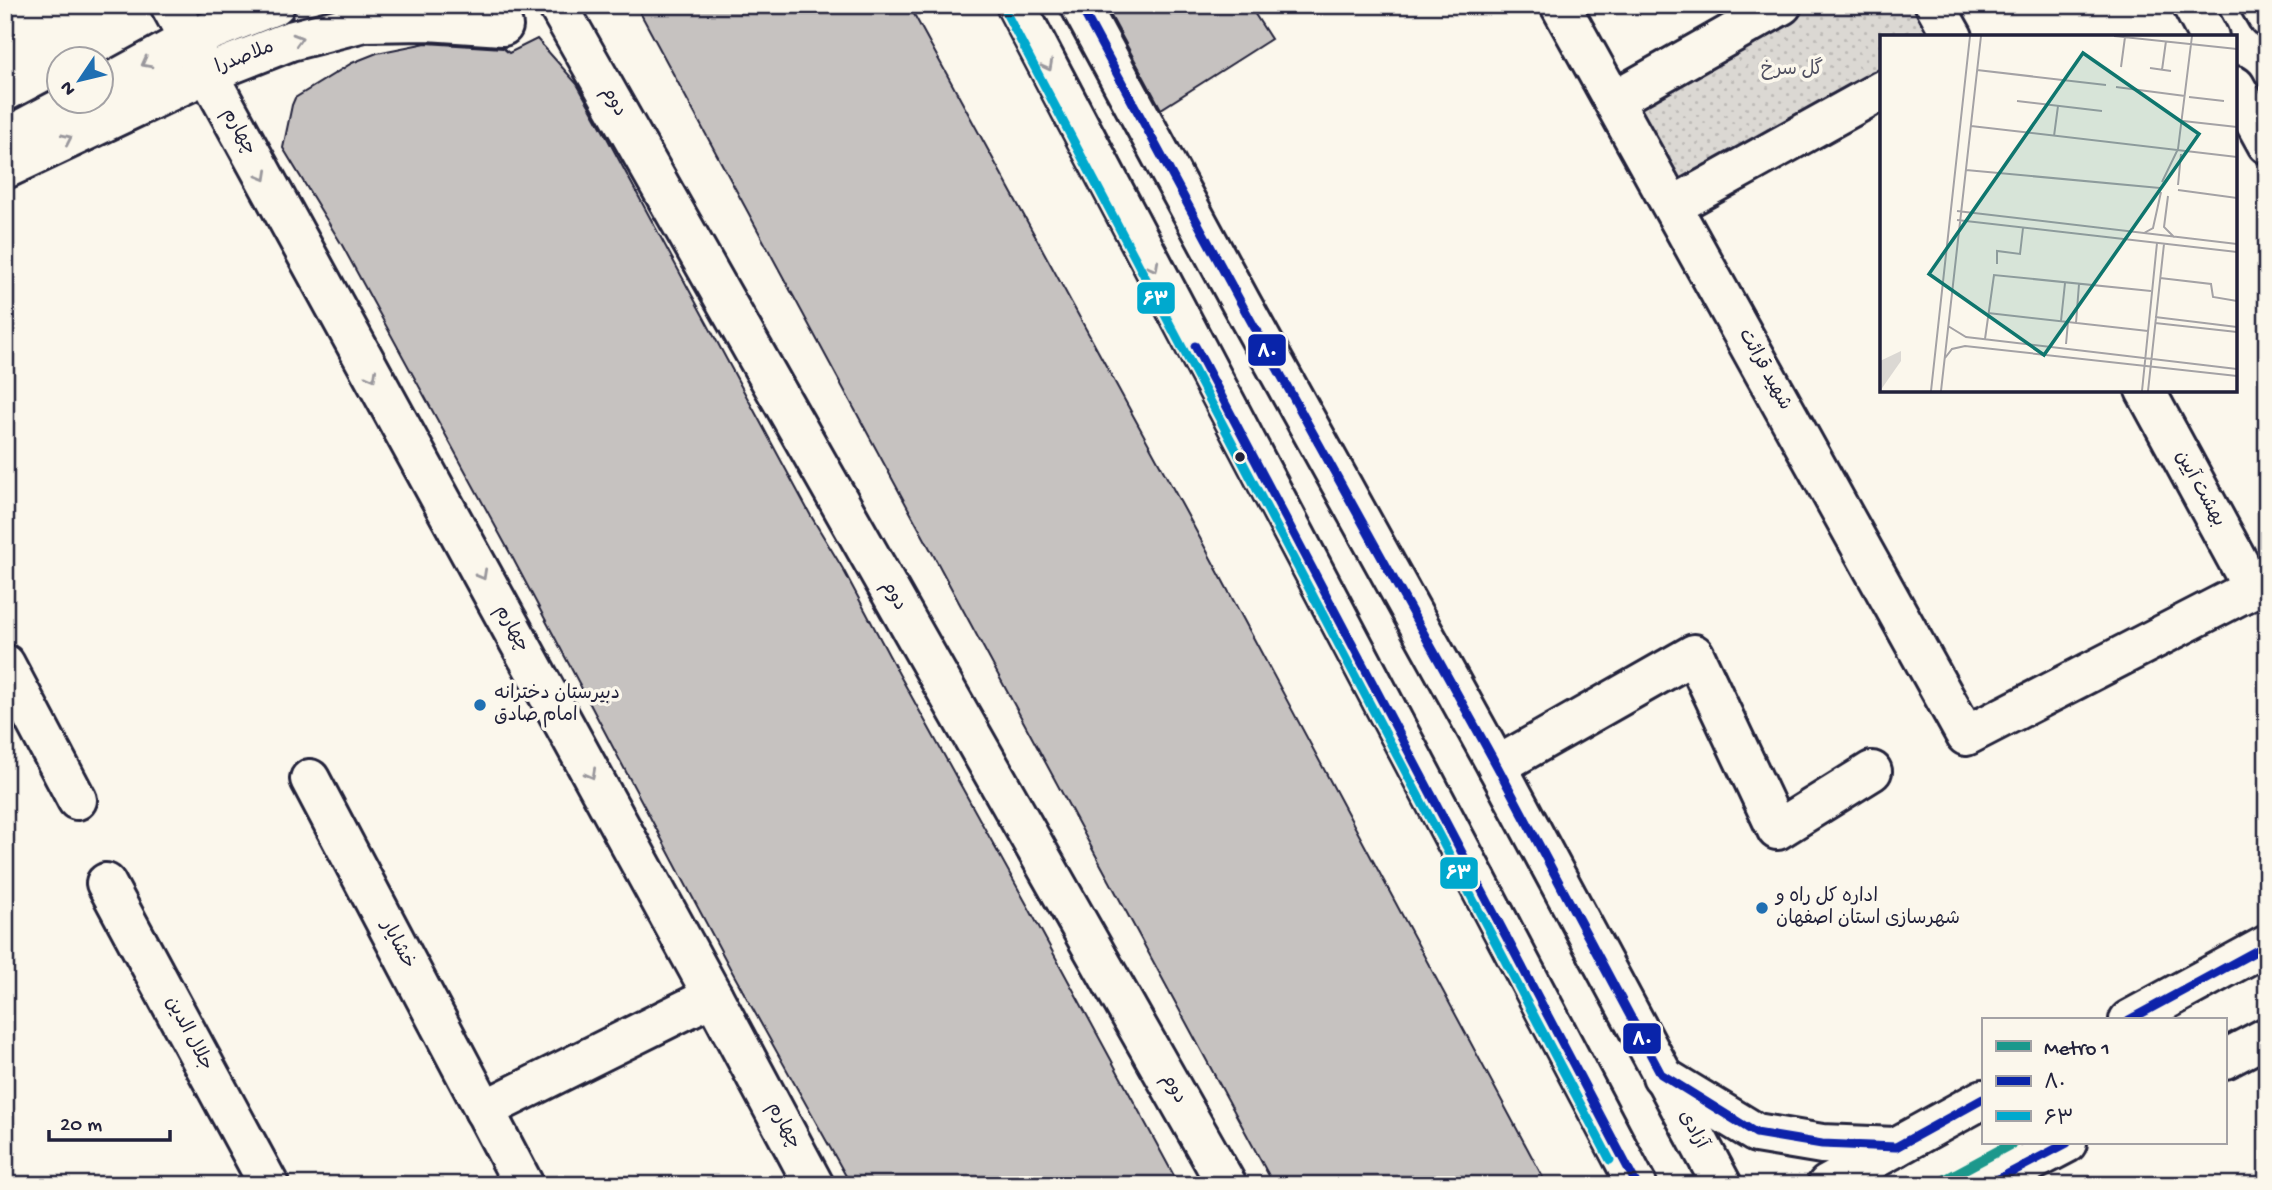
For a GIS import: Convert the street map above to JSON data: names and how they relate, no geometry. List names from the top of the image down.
{
  "streets": {
    "street": [
      "ملاصدرا",
      "دوم",
      "چهارم",
      "شهید قرائت",
      "بهشت آیین",
      "خشایار",
      "جلال الدین",
      "آزادی"
    ]
  },
  "crossings": [
    ["ملاصدرا", "چهارم"],
    ["شهید قرائت", "بهشت آیین"]
  ],
  "one_way": ["چهارم"],
  "parks": ["گل سرخ"],
  "places": ["دبیرستان دخترانه امام صادق", "اداره کل راه و شهرسازی استان اصفهان"],
  "lines": ["transit line ۸۰", "transit line ۶۳", "metro line 1"],
  "legend": ["Metro 1", "۸۰", "۶۳"],
  "scale_bar": "20 m",
  "north": "bottom left"
}
